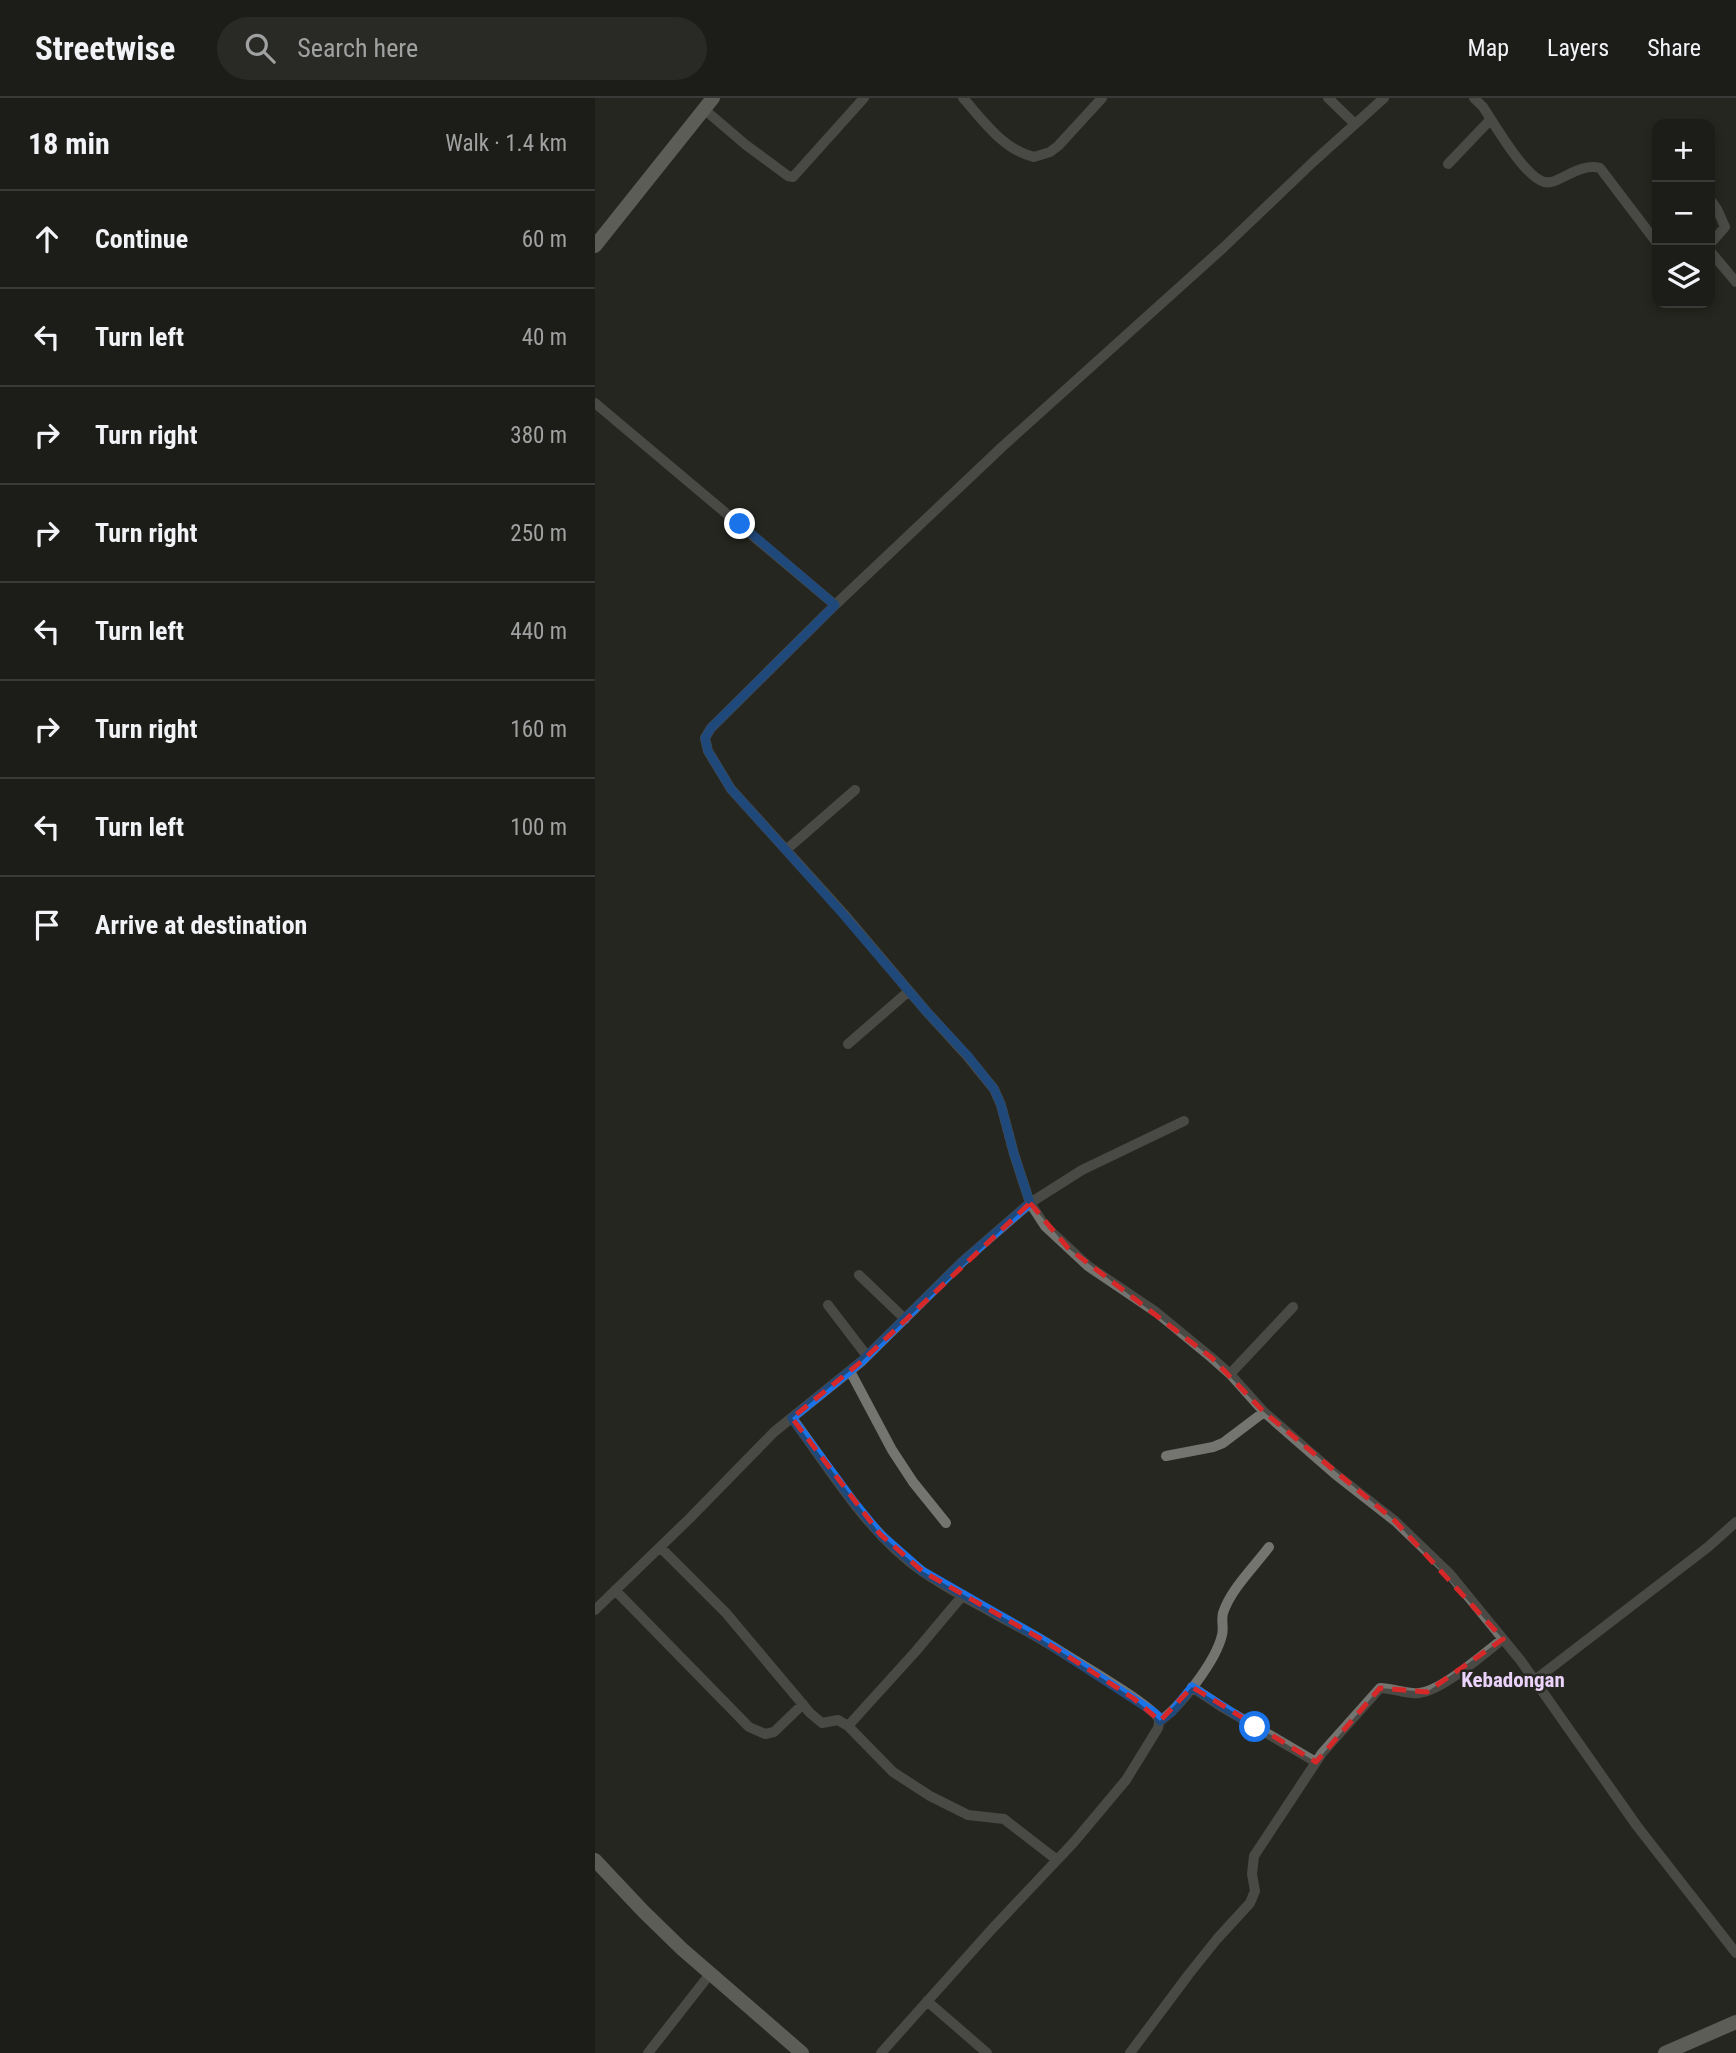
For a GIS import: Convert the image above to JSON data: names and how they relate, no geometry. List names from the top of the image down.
{
  "districts": ["Kebadongan"],
  "page": {
    "header": "Streetwise",
    "search": "Search here",
    "nav": ["Map", "Layers", "Share"],
    "heading": ["18 min", "Walk · 1.4 km"],
    "map_buttons": ["+", "−"],
    "list": [
      ["Continue", "60 m"],
      ["Turn left", "40 m"],
      ["Turn right", "380 m"],
      ["Turn right", "250 m"],
      ["Turn left", "440 m"],
      ["Turn right", "160 m"],
      ["Turn left", "100 m"],
      "Arrive at destination"
    ]
  }
}
